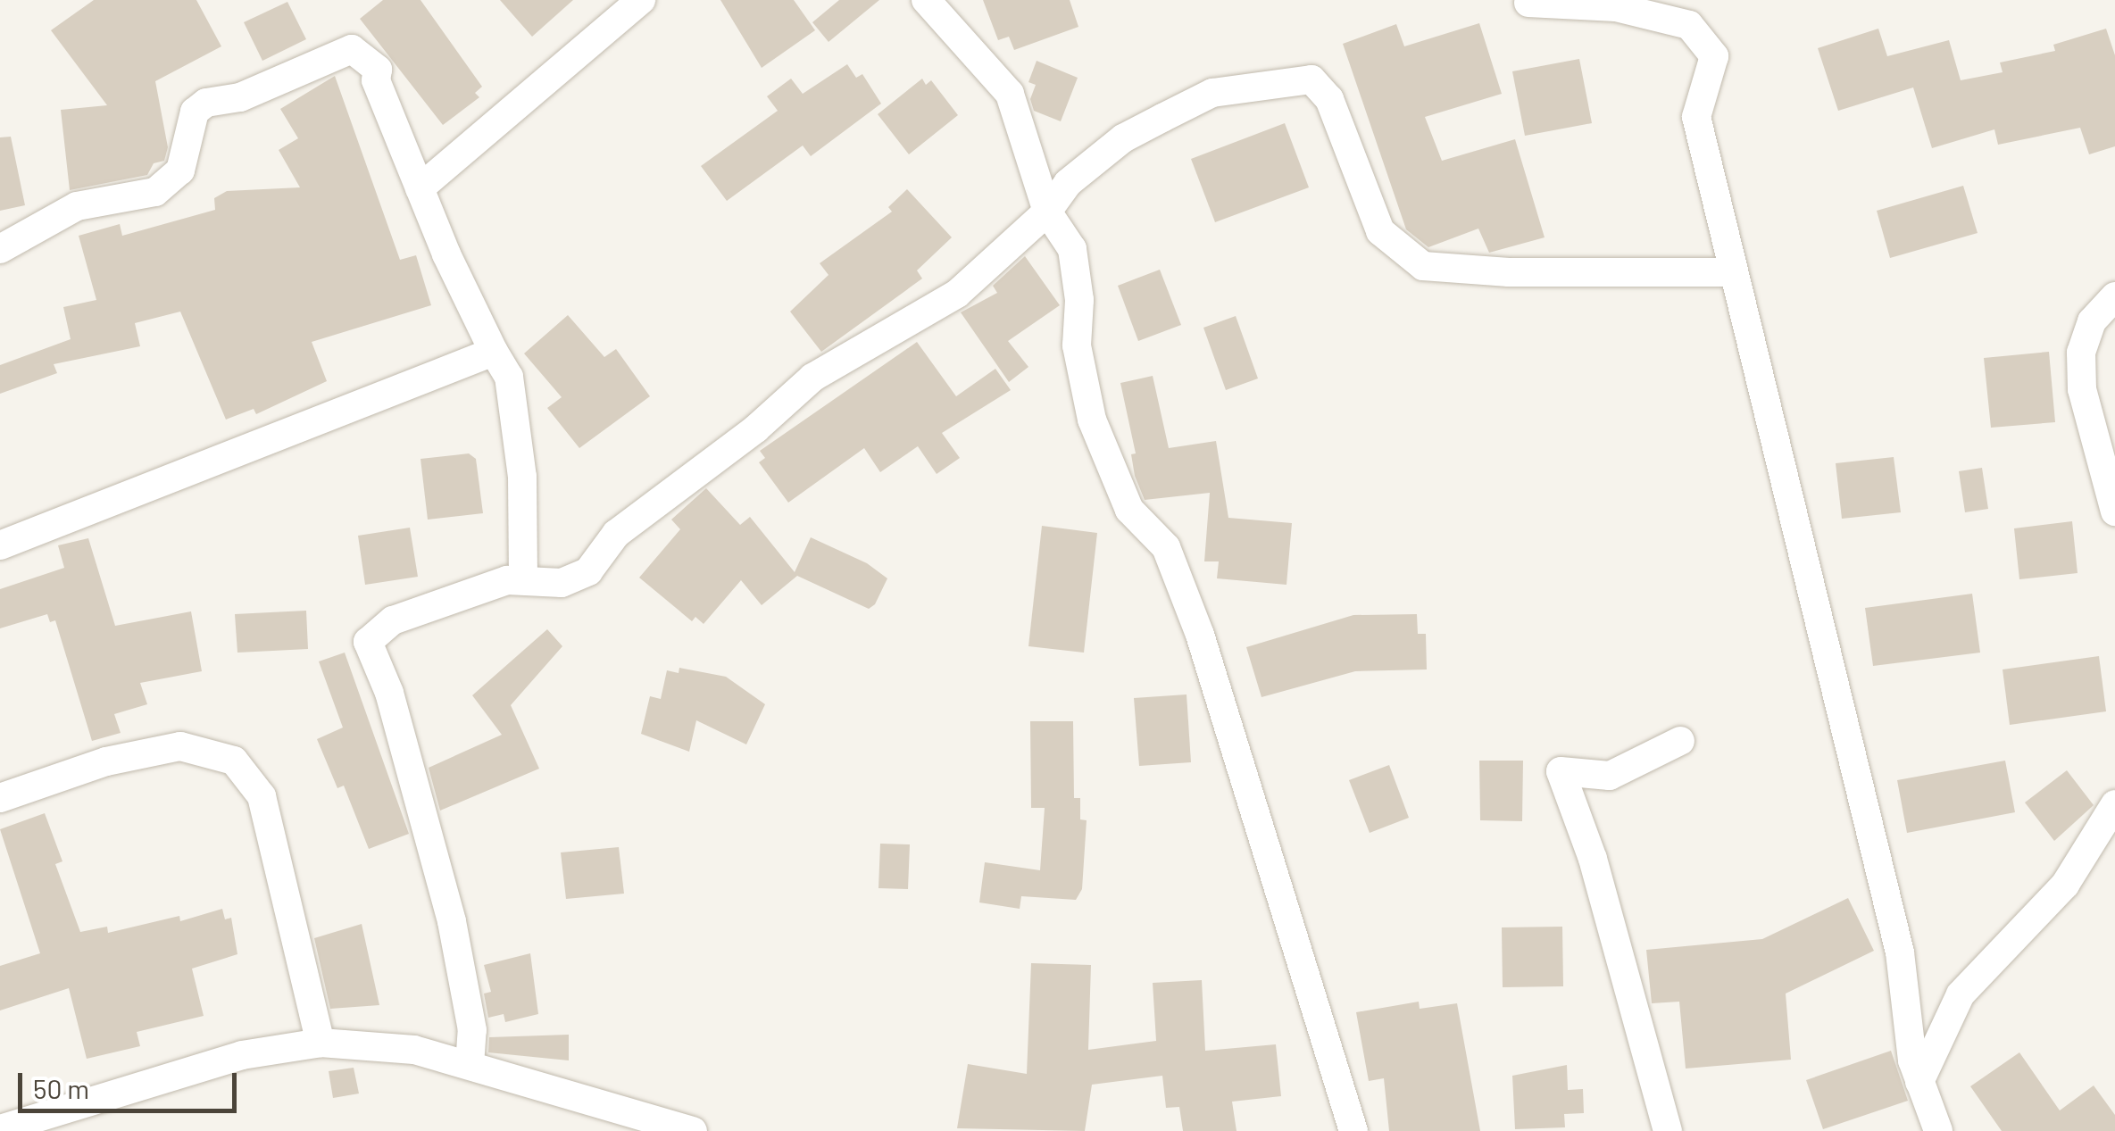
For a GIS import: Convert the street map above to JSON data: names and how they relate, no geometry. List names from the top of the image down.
{
  "scale_bar": "50 m"
}
